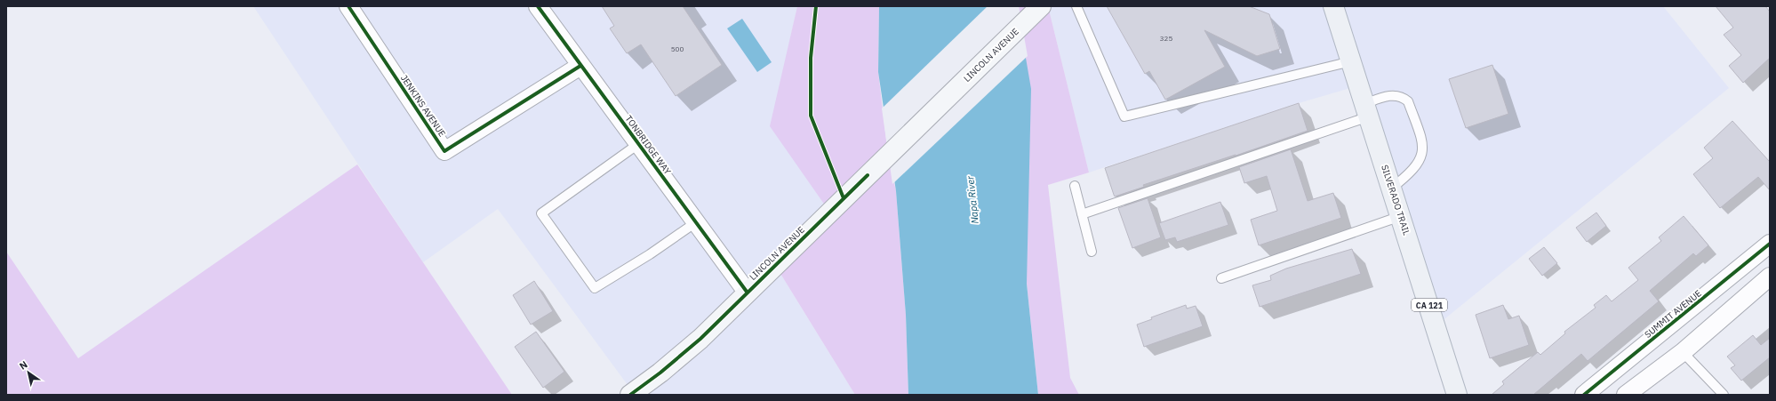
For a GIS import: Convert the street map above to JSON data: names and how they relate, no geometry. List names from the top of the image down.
{
  "streets": {
    "main road": ["LINCOLN AVENUE", "SILVERADO TRAIL", "CA 121"],
    "street": ["JENKINS AVENUE", "TONBRIDGE WAY", "SUMMIT AVENUE"]
  },
  "crossings": [
    ["LINCOLN AVENUE", "TONBRIDGE WAY"],
    ["JENKINS AVENUE", "TONBRIDGE WAY"]
  ],
  "water": ["Napa River"],
  "house_numbers": ["325", "500"],
  "north": "top left"
}
